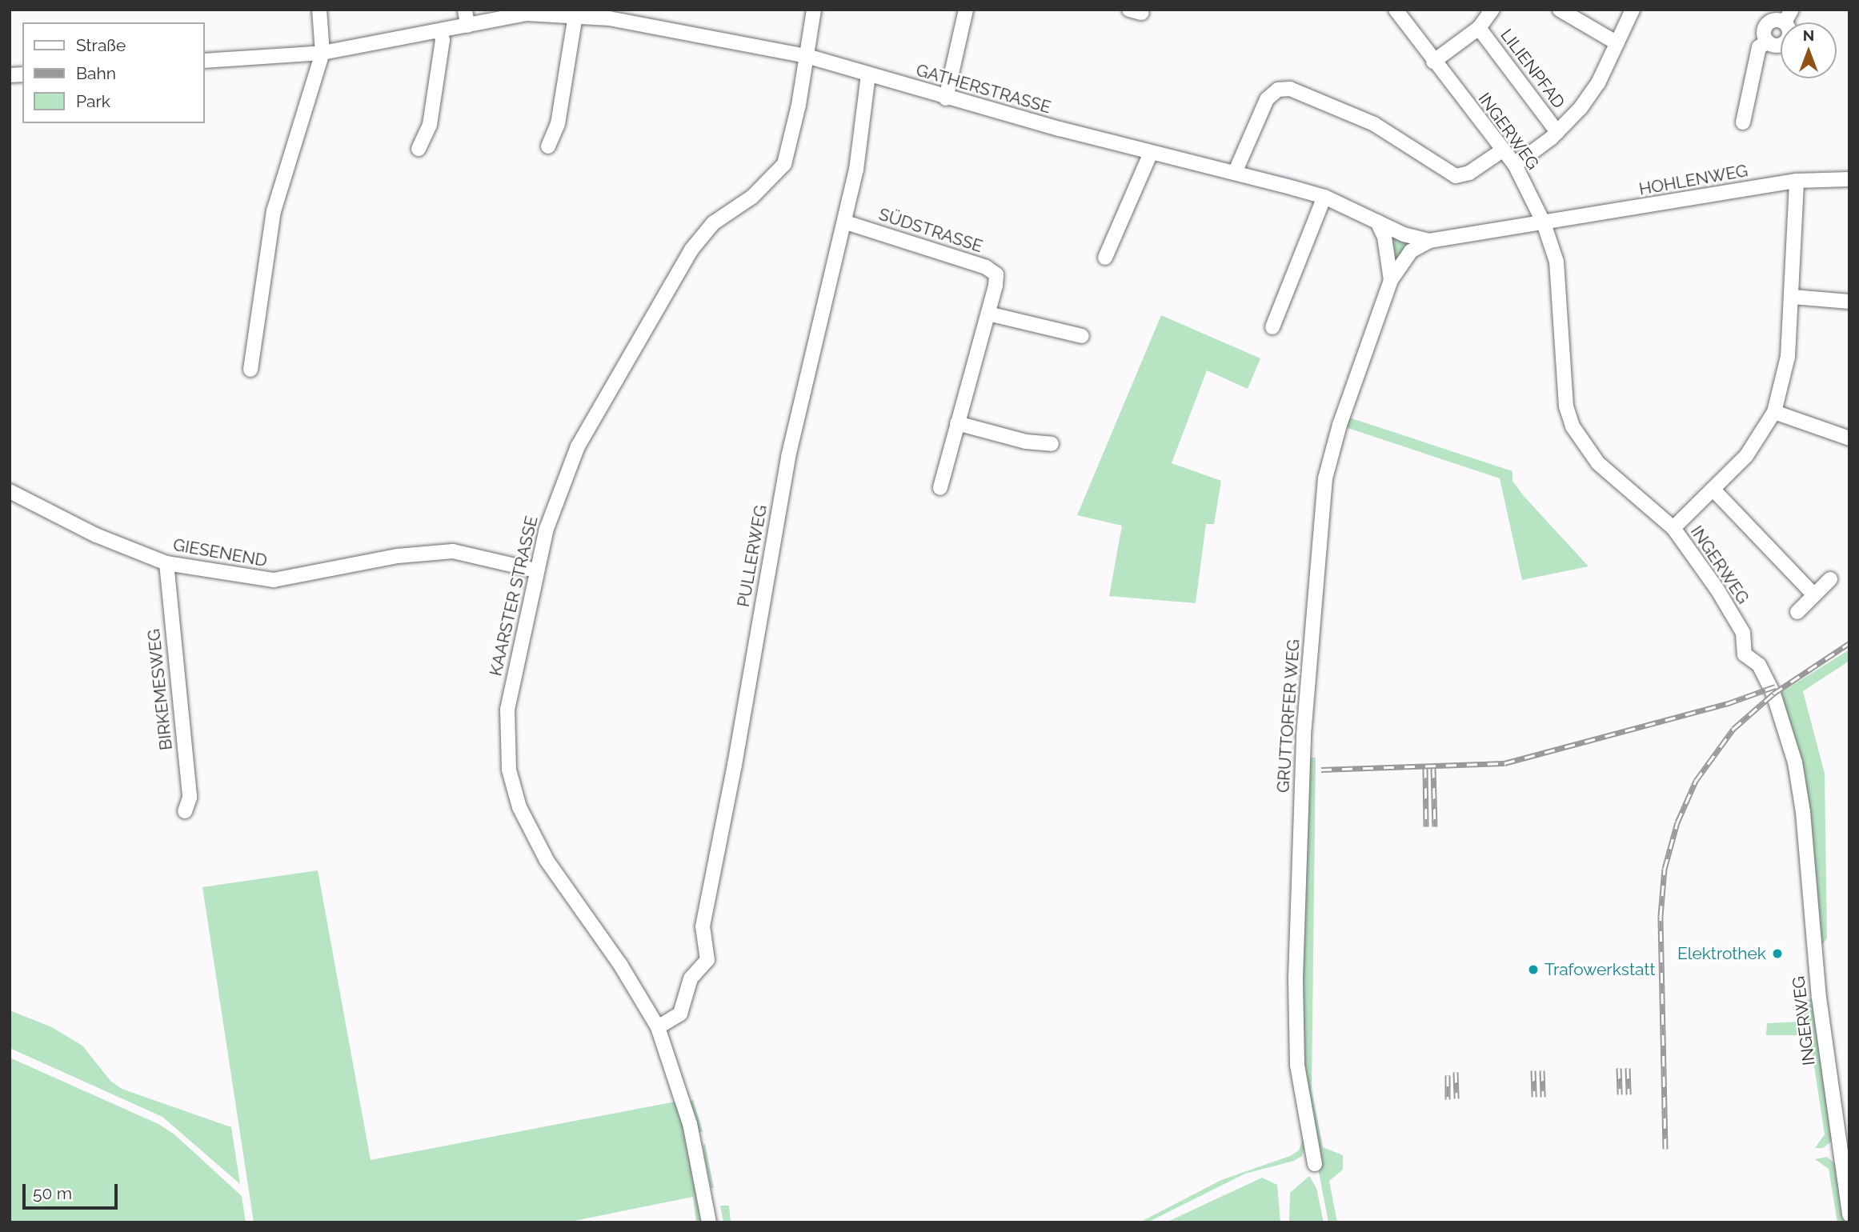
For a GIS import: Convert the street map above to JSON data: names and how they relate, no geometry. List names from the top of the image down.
{
  "streets": {
    "street": [
      "LILIENPFAD",
      "GATHERSTRASSE",
      "INGERWEG",
      "HOHLENWEG",
      "SÜDSTRASSE",
      "GIESENEND",
      "PULLERWEG",
      "KAARSTER STRASSE",
      "BIRKEMESWEG",
      "GRUTTORFER WEG"
    ]
  },
  "crossings": [
    ["GATHERSTRASSE", "INGERWEG"],
    ["GATHERSTRASSE", "HOHLENWEG"],
    ["GATHERSTRASSE", "PULLERWEG"],
    ["GATHERSTRASSE", "KAARSTER STRASSE"],
    ["GATHERSTRASSE", "GRUTTORFER WEG"],
    ["INGERWEG", "HOHLENWEG"],
    ["SÜDSTRASSE", "PULLERWEG"],
    ["GIESENEND", "KAARSTER STRASSE"],
    ["GIESENEND", "BIRKEMESWEG"],
    ["PULLERWEG", "KAARSTER STRASSE"]
  ],
  "places": ["Elektrothek", "Trafowerkstatt"],
  "legend": ["Straße", "Bahn", "Park"],
  "scale_bar": "50 m",
  "north": "top"
}
